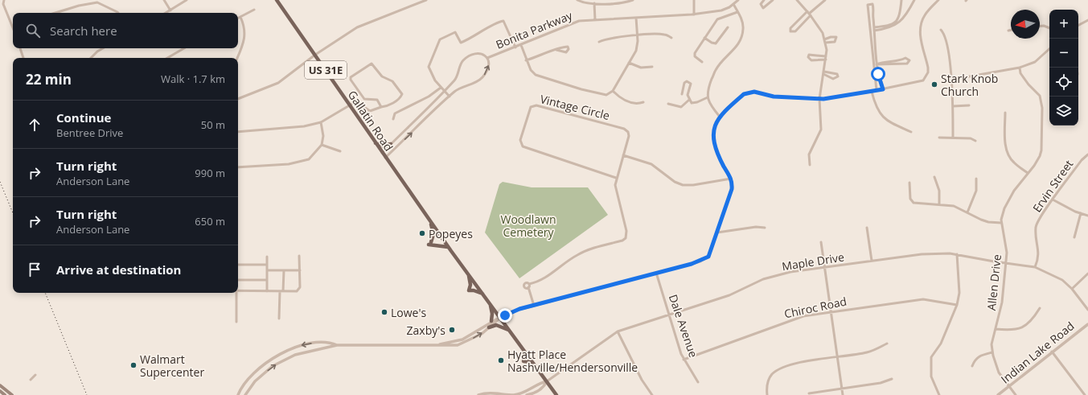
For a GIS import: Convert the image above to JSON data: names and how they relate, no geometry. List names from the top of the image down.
{
  "streets": {
    "main road": ["US 31E", "Gallatin Road"],
    "street": [
      "Bonita Parkway",
      "Vintage Circle",
      "Ervin Street",
      "Maple Drive",
      "Allen Drive",
      "Chiroc Road",
      "Dale Avenue",
      "Indian Lake Road"
    ]
  },
  "crossings": [
    ["Bonita Parkway", "Gallatin Road"],
    ["US 31E", "Gallatin Road"],
    ["US 31E", "Maple Drive"],
    ["Ervin Street", "Maple Drive"],
    ["Maple Drive", "Allen Drive"],
    ["Maple Drive", "Dale Avenue"],
    ["Allen Drive", "Indian Lake Road"],
    ["Chiroc Road", "Dale Avenue"]
  ],
  "parks": ["Woodlawn Cemetery"],
  "places": [
    "Stark Knob Church",
    "Popeyes",
    "Lowe's",
    "Zaxby's",
    "Hyatt Place Nashville/Hendersonville",
    "Walmart Supercenter"
  ],
  "north": "left",
  "page": {
    "map_buttons": ["+", "−"],
    "search": "Search here",
    "heading": ["22 min", "Walk · 1.7 km"],
    "list": [
      ["Continue", "Bentree Drive", "50 m"],
      ["Turn right", "Anderson Lane", "990 m"],
      ["Turn right", "Anderson Lane", "650 m"],
      "Arrive at destination"
    ]
  }
}
